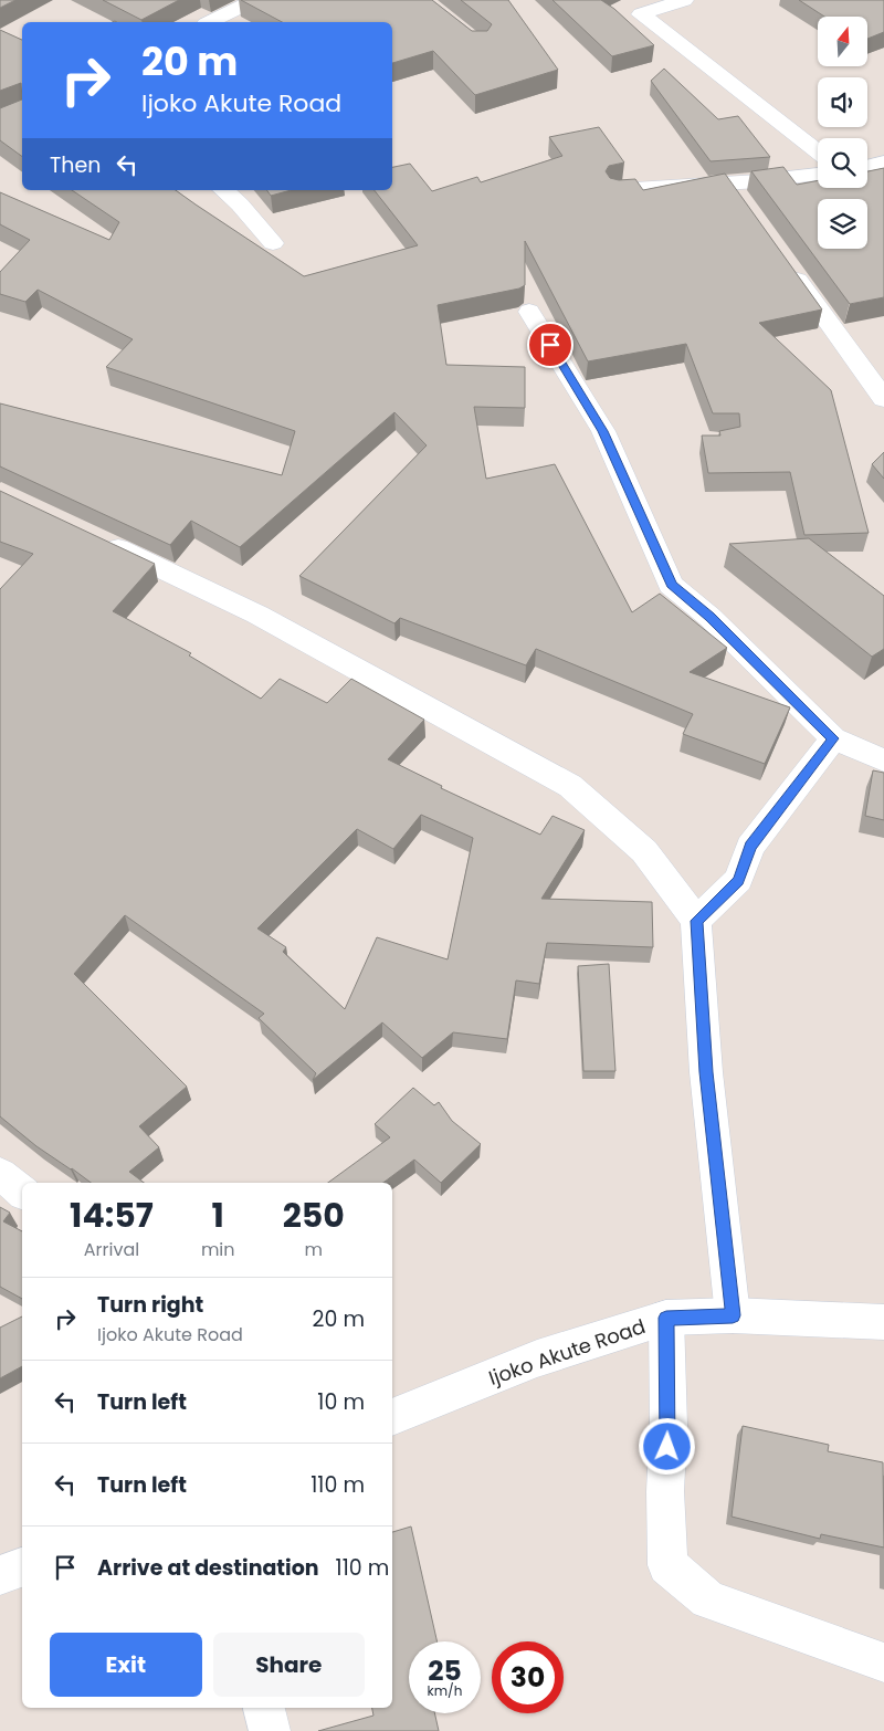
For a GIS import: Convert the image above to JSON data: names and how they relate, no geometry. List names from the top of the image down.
{
  "streets": {
    "street": ["Ijoko Akute Road"]
  },
  "north": "top",
  "page": {
    "turn": ["20 m", "Ijoko Akute Road"],
    "then": "Then",
    "eta": [
      "14:57",
      "Arrival",
      "1",
      "min",
      "250",
      "m"
    ],
    "list": [
      {
        "name": "Turn right",
        "note": "Ijoko Akute Road",
        "value": "20 m"
      },
      {
        "name": "Turn left",
        "value": "10 m"
      },
      {
        "name": "Turn left",
        "value": "110 m"
      },
      {
        "name": "Arrive at destination",
        "value": "110 m"
      }
    ],
    "buttons": ["Exit", "Share"],
    "speed": "25 km/h",
    "limit": "30"
  }
}
